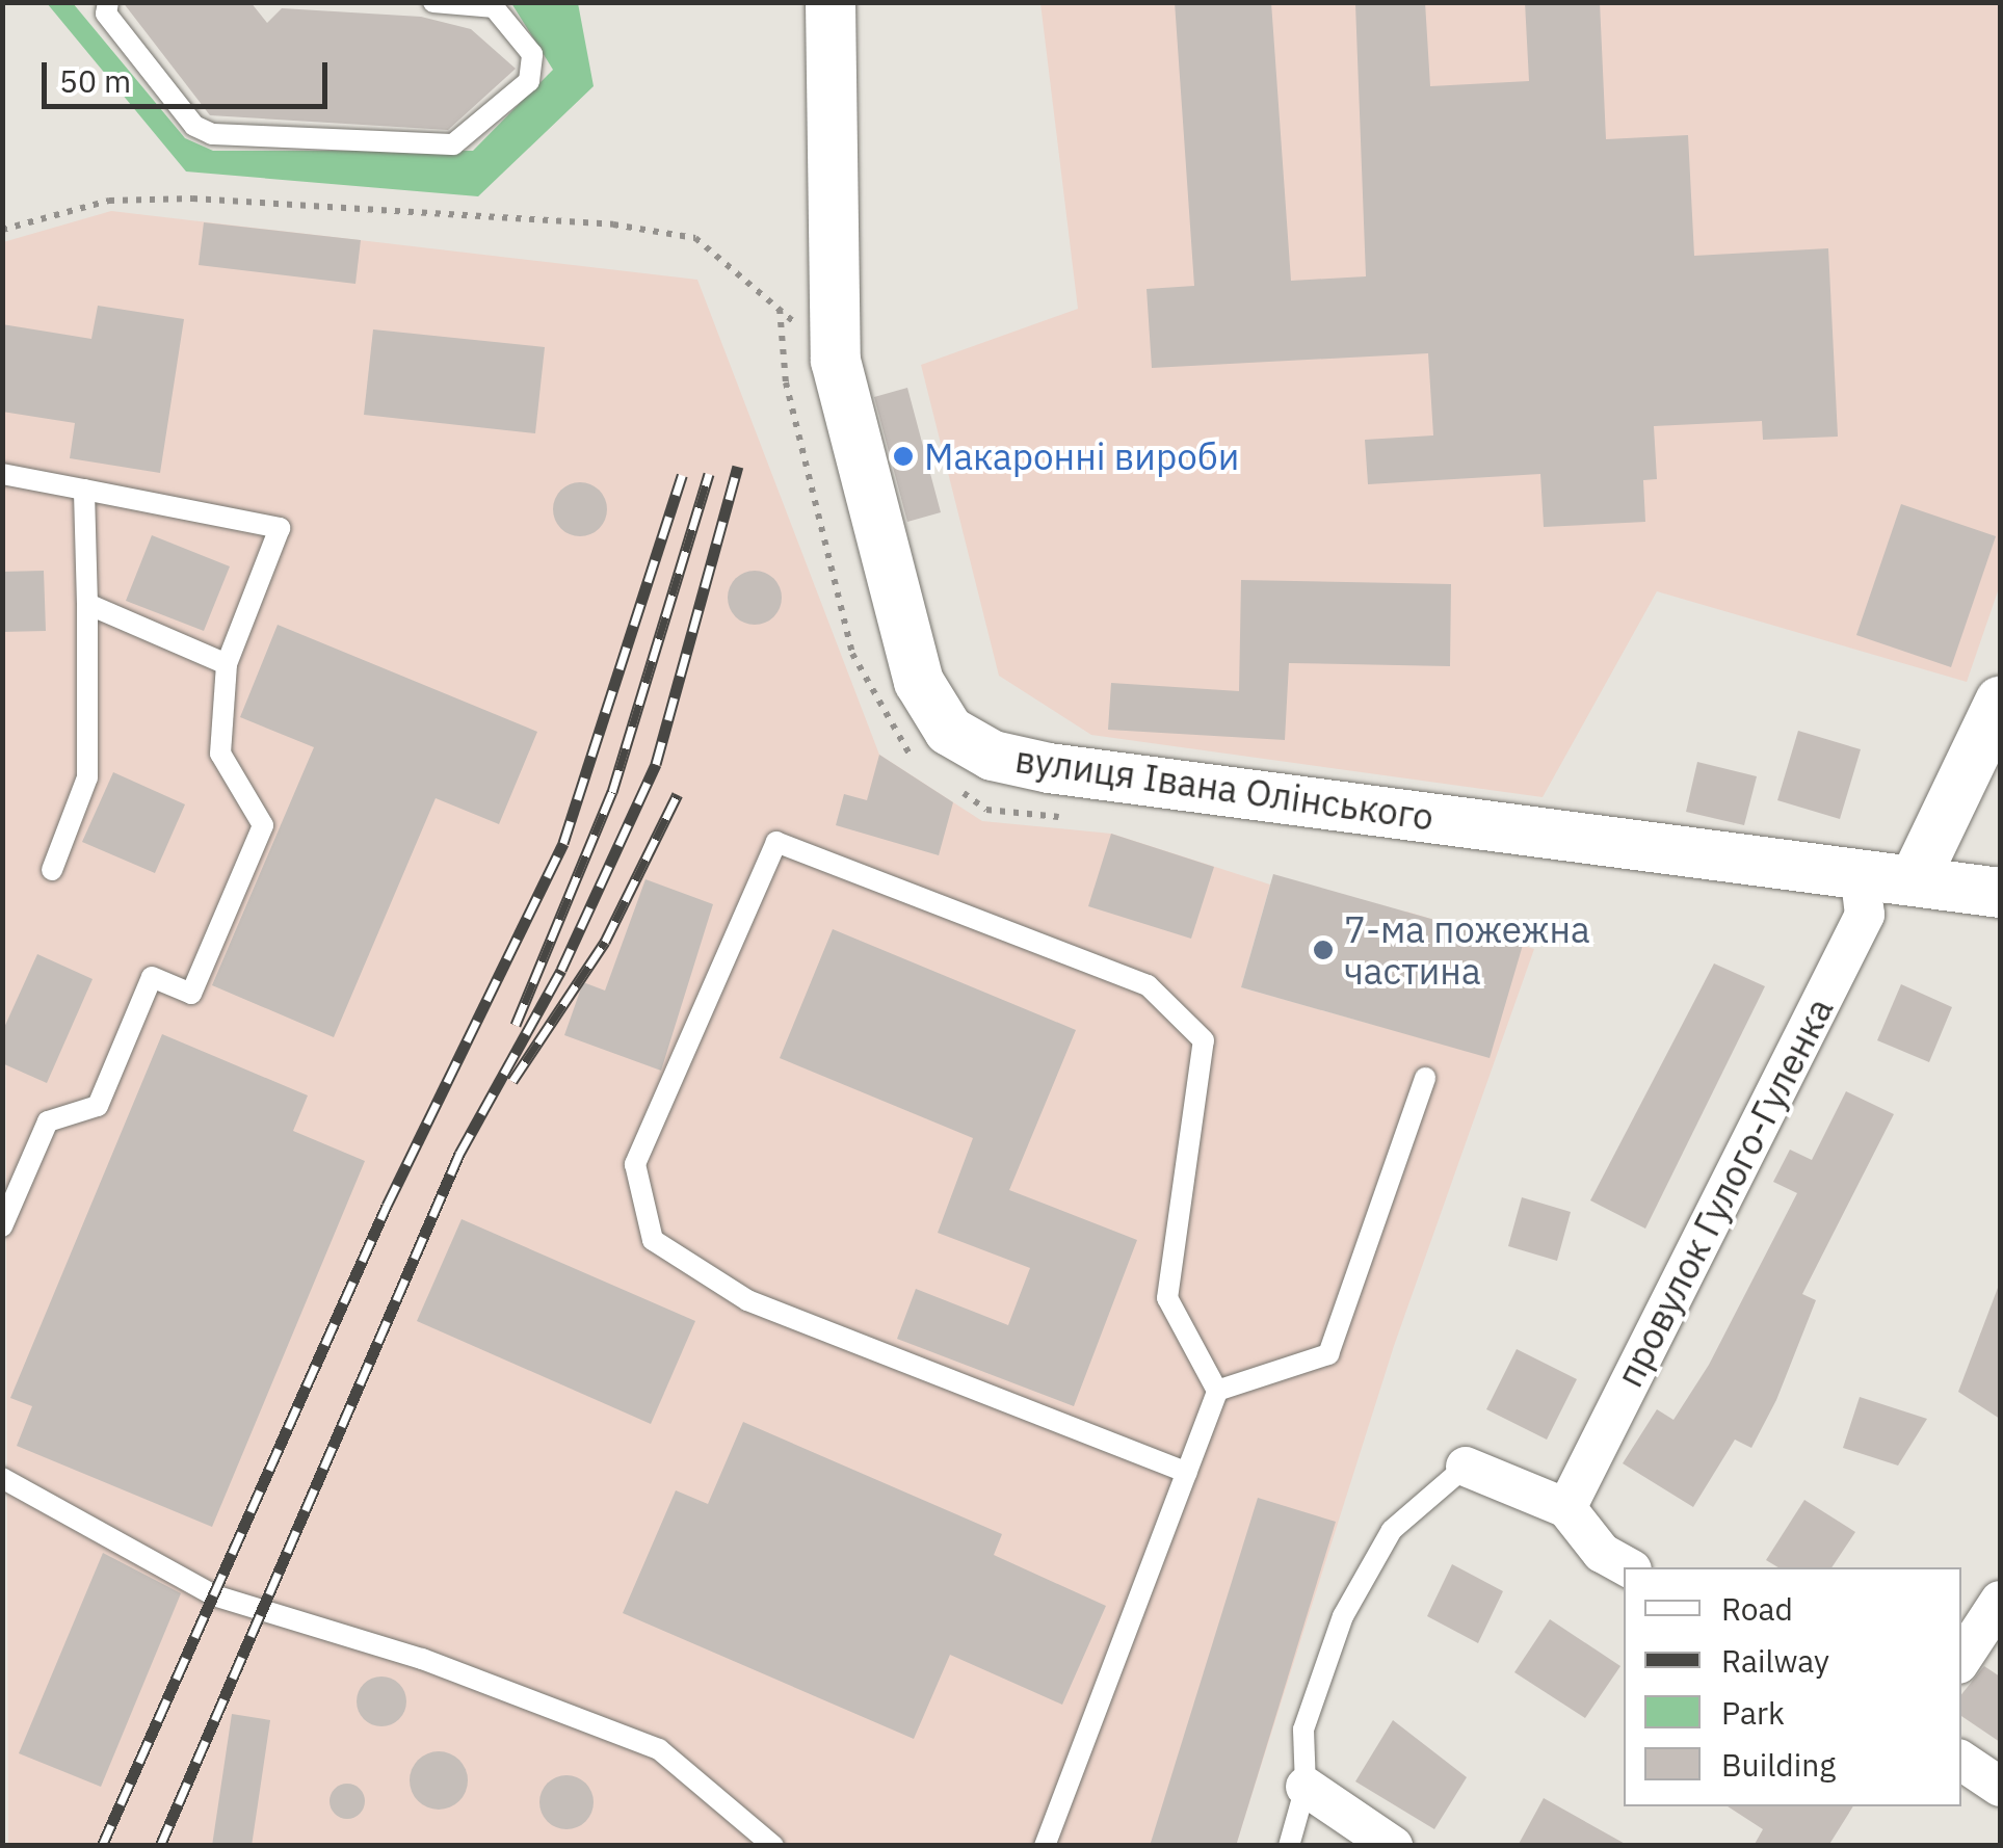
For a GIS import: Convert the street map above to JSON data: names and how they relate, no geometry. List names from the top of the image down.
{
  "streets": {
    "street": ["вулиця Івана Олінського", "провулок Гулого-Гуленка"]
  },
  "crossings": [
    ["вулиця Івана Олінського", "провулок Гулого-Гуленка"]
  ],
  "places": ["Макаронні вироби", "7-ма пожежна частина"],
  "legend": [
    "Road",
    "Railway",
    "Park",
    "Building"
  ],
  "scale_bar": "50 m"
}
